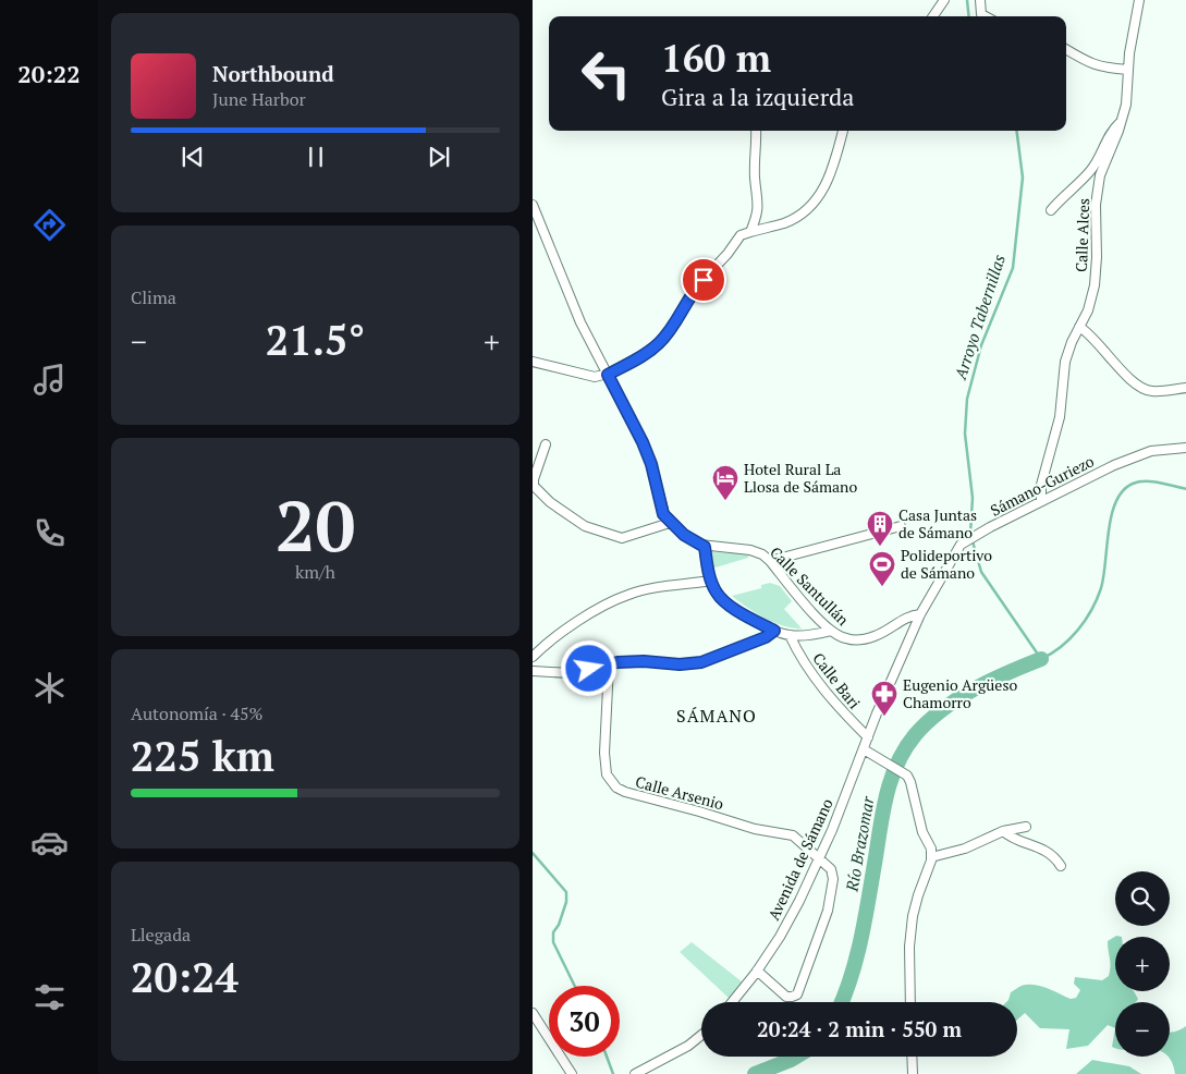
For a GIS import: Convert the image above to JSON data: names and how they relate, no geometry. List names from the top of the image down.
{
  "streets": {
    "street": [
      "Calle Alces",
      "Sámano-Guriezo",
      "Calle Santullán",
      "Calle Bari",
      "Calle Arsenio",
      "Avenida de Sámano"
    ]
  },
  "crossings": [
    ["Calle Alces", "Sámano-Guriezo"],
    ["Sámano-Guriezo", "Calle Santullán"],
    ["Sámano-Guriezo", "Calle Bari"],
    ["Sámano-Guriezo", "Avenida de Sámano"],
    ["Calle Bari", "Avenida de Sámano"],
    ["Calle Arsenio", "Avenida de Sámano"]
  ],
  "districts": ["SÁMANO"],
  "water": ["Arroyo Tabernillas", "Río Brazomar"],
  "places": {
    "hotel": ["Hotel Rural La Llosa de Sámano"],
    "building": ["Casa Juntas de Sámano"],
    "sports": ["Polideportivo de Sámano"],
    "pharmacy": ["Eugenio Argüeso Chamorro"]
  },
  "page": {
    "tabs": "20:22",
    "turn": ["160 m", "Gira a la izquierda"],
    "song": ["Northbound", "June Harbor"],
    "tile": [
      "Clima",
      ["20", "km/h"],
      ["Autonomía · 45%", "225 km"],
      ["Llegada", "20:24"]
    ],
    "heat": ["−", "21.5°", "+"],
    "map_buttons": ["+", "−"],
    "limit": "30",
    "trip": "20:24 · 2 min · 550 m"
  }
}
